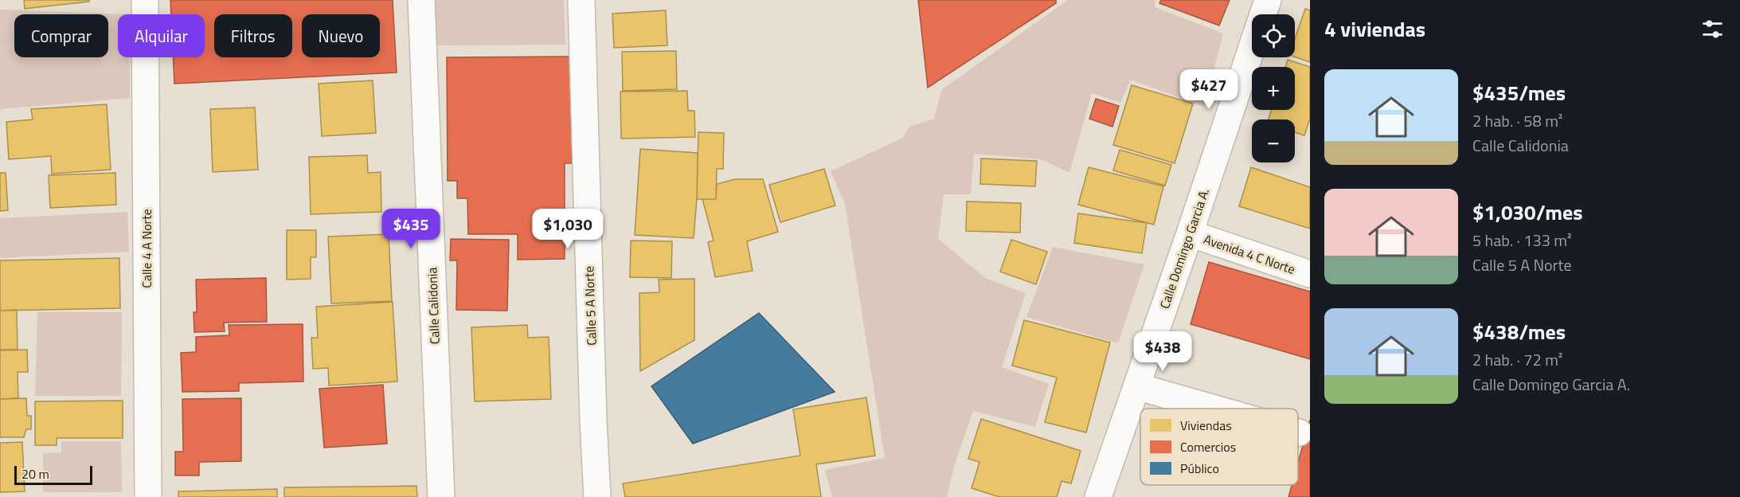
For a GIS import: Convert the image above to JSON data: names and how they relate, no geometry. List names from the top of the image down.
{
  "streets": {
    "street": [
      "Calle 4 A Norte",
      "Calle Domingo Garcia A.",
      "Avenida 4 C Norte",
      "Calle Calidonia",
      "Calle 5 A Norte"
    ]
  },
  "crossings": [
    ["Calle Domingo Garcia A.", "Avenida 4 C Norte"]
  ],
  "legend": ["Viviendas", "Comercios", "Público"],
  "scale_bar": "20 m",
  "page": {
    "heading": "4 viviendas",
    "map_buttons": ["+", "−"],
    "chip": [
      "Comprar",
      "Alquilar",
      "Filtros",
      "Nuevo"
    ],
    "list": [
      {
        "name": "$435/mes",
        "note": "2 hab. · 58 m² · Calle Calidonia"
      },
      {
        "name": "$1,030/mes",
        "note": "5 hab. · 133 m² · Calle 5 A Norte"
      },
      {
        "name": "$438/mes",
        "note": "2 hab. · 72 m² · Calle Domingo Garcia A."
      }
    ],
    "price": [
      "$427",
      "$435",
      "$1,030",
      "$438"
    ],
    "scale": "20 m"
  }
}
